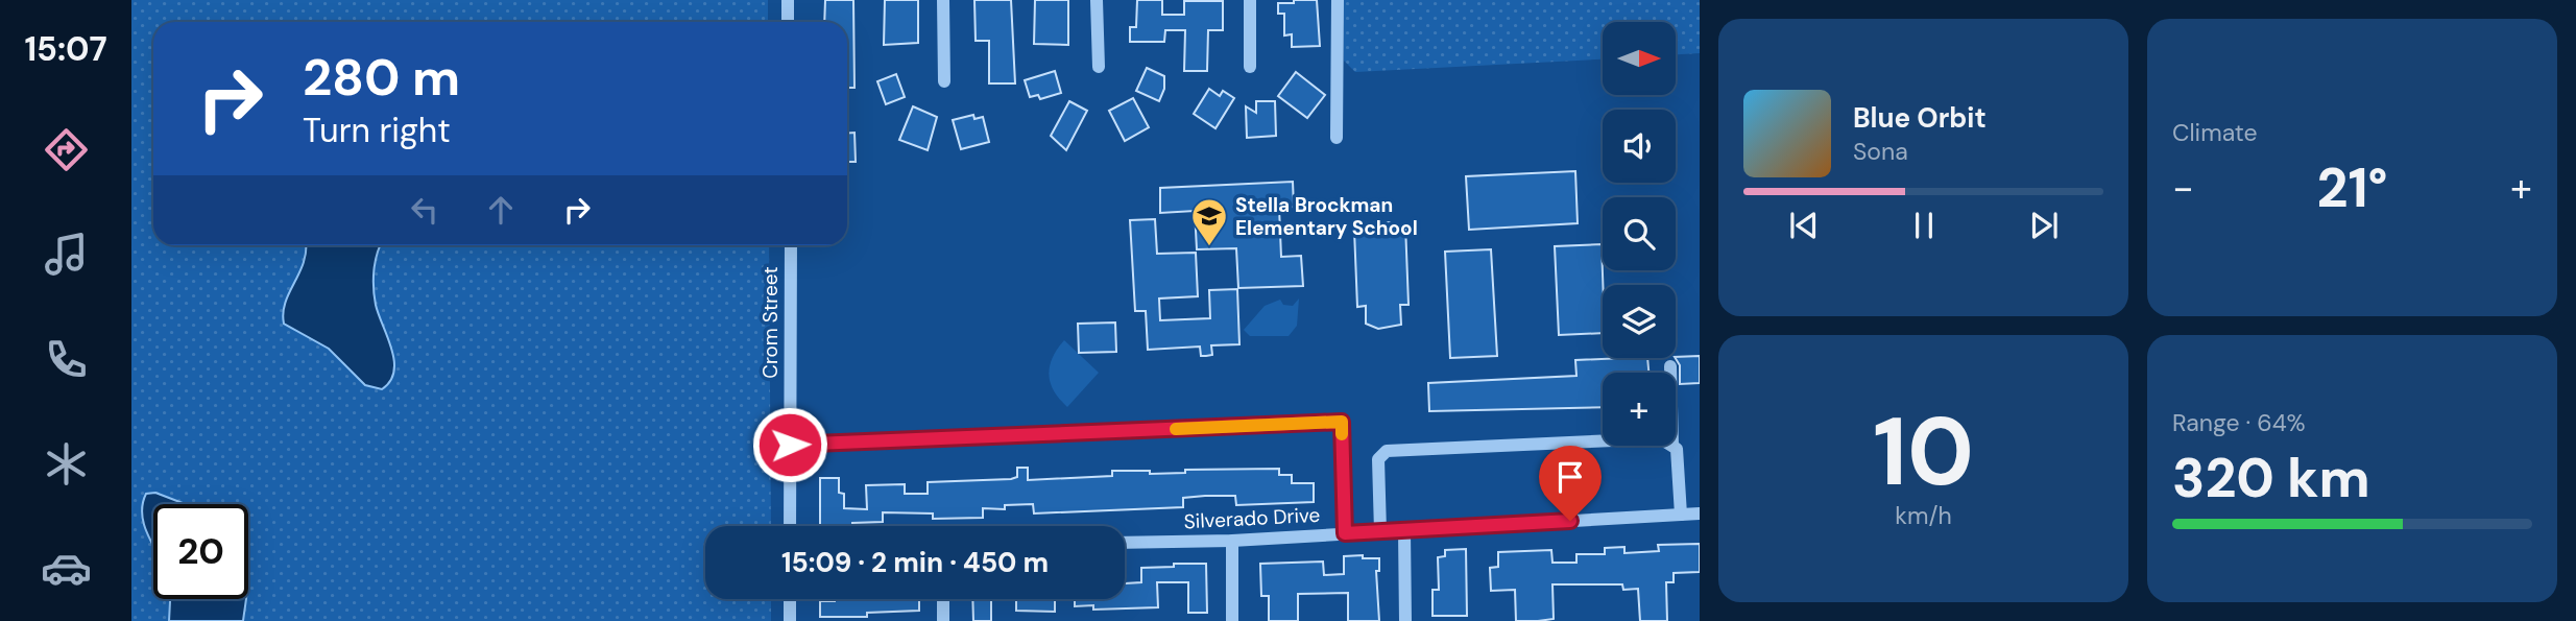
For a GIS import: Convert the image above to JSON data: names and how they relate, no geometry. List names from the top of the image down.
{
  "streets": {
    "street": ["Crom Street", "Silverado Drive"]
  },
  "places": {
    "school or university": ["Stella Brockman Elementary School"]
  },
  "north": "right",
  "page": {
    "tabs": "15:07",
    "tile": [
      "Climate",
      ["10", "km/h"],
      ["Range · 64%", "320 km"]
    ],
    "map_buttons": "+",
    "turn": ["280 m", "Turn right"],
    "song": ["Blue Orbit", "Sona"],
    "heat": ["−", "21°", "+"],
    "limit": "20",
    "trip": "15:09 · 2 min · 450 m"
  }
}
